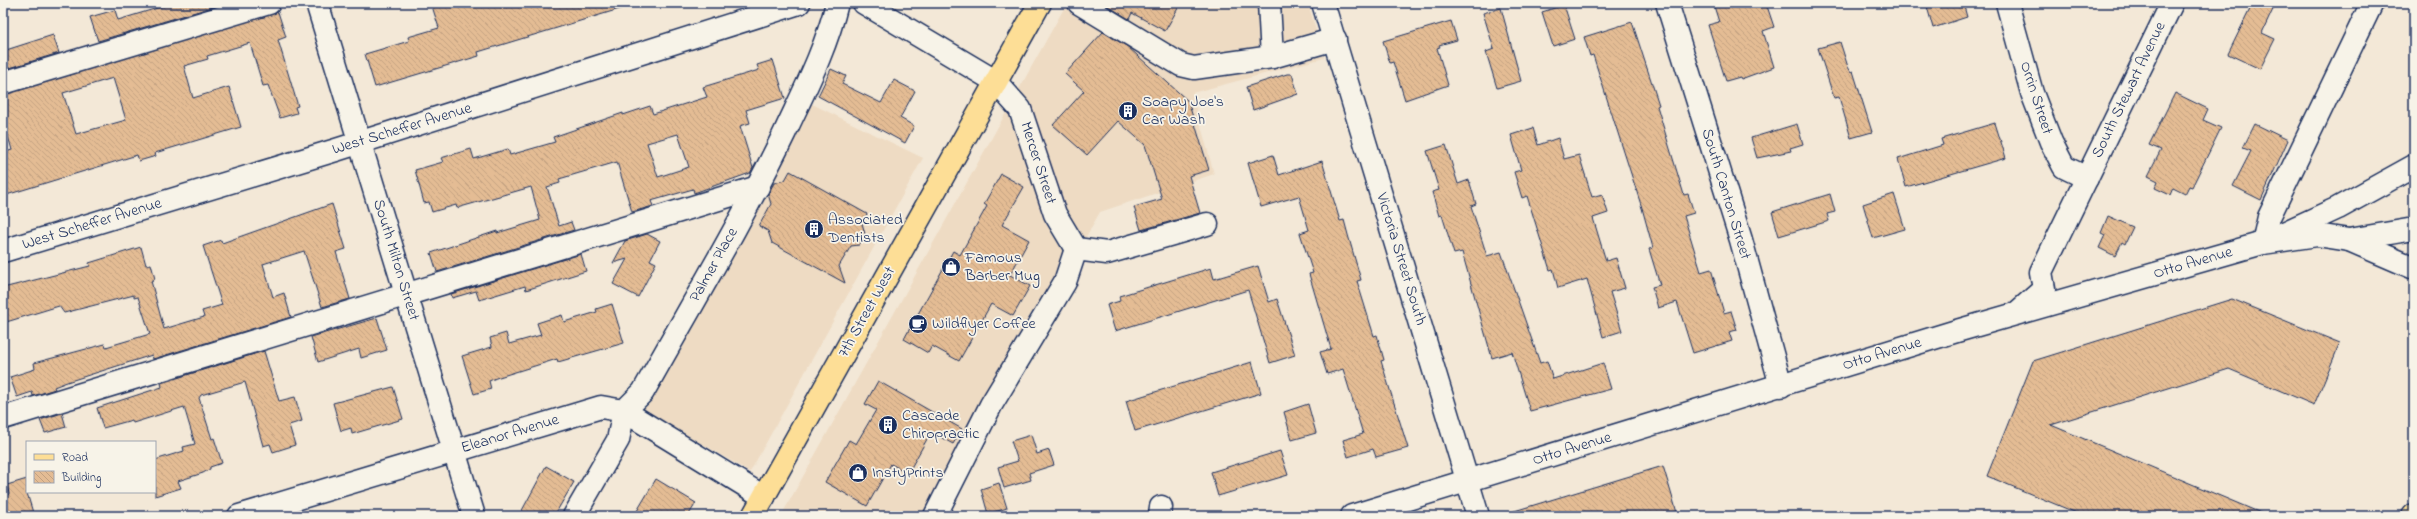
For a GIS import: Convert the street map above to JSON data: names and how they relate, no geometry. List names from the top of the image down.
{
  "streets": {
    "main road": ["7th Street West"],
    "street": [
      "South Stewart Avenue",
      "Orrin Street",
      "West Scheffer Avenue",
      "Mercer Street",
      "South Canton Street",
      "Victoria Street South",
      "South Milton Street",
      "Otto Avenue",
      "Palmer Place",
      "Eleanor Avenue"
    ]
  },
  "crossings": [
    ["South Stewart Avenue", "Orrin Street"],
    ["South Stewart Avenue", "Otto Avenue"],
    ["West Scheffer Avenue", "South Milton Street"],
    ["Mercer Street", "7th Street West"],
    ["South Canton Street", "Otto Avenue"],
    ["Victoria Street South", "Otto Avenue"],
    ["South Milton Street", "Eleanor Avenue"],
    ["Palmer Place", "Eleanor Avenue"],
    ["7th Street West", "Eleanor Avenue"]
  ],
  "places": {
    "building": ["Soapy Joe's Car Wash", "Associated Dentists", "Cascade Chiropractic"],
    "shop": ["Famous Barber Mug", "InstyPrints"],
    "cafe": ["Wildflyer Coffee"]
  },
  "legend": ["Road", "Building"]
}
